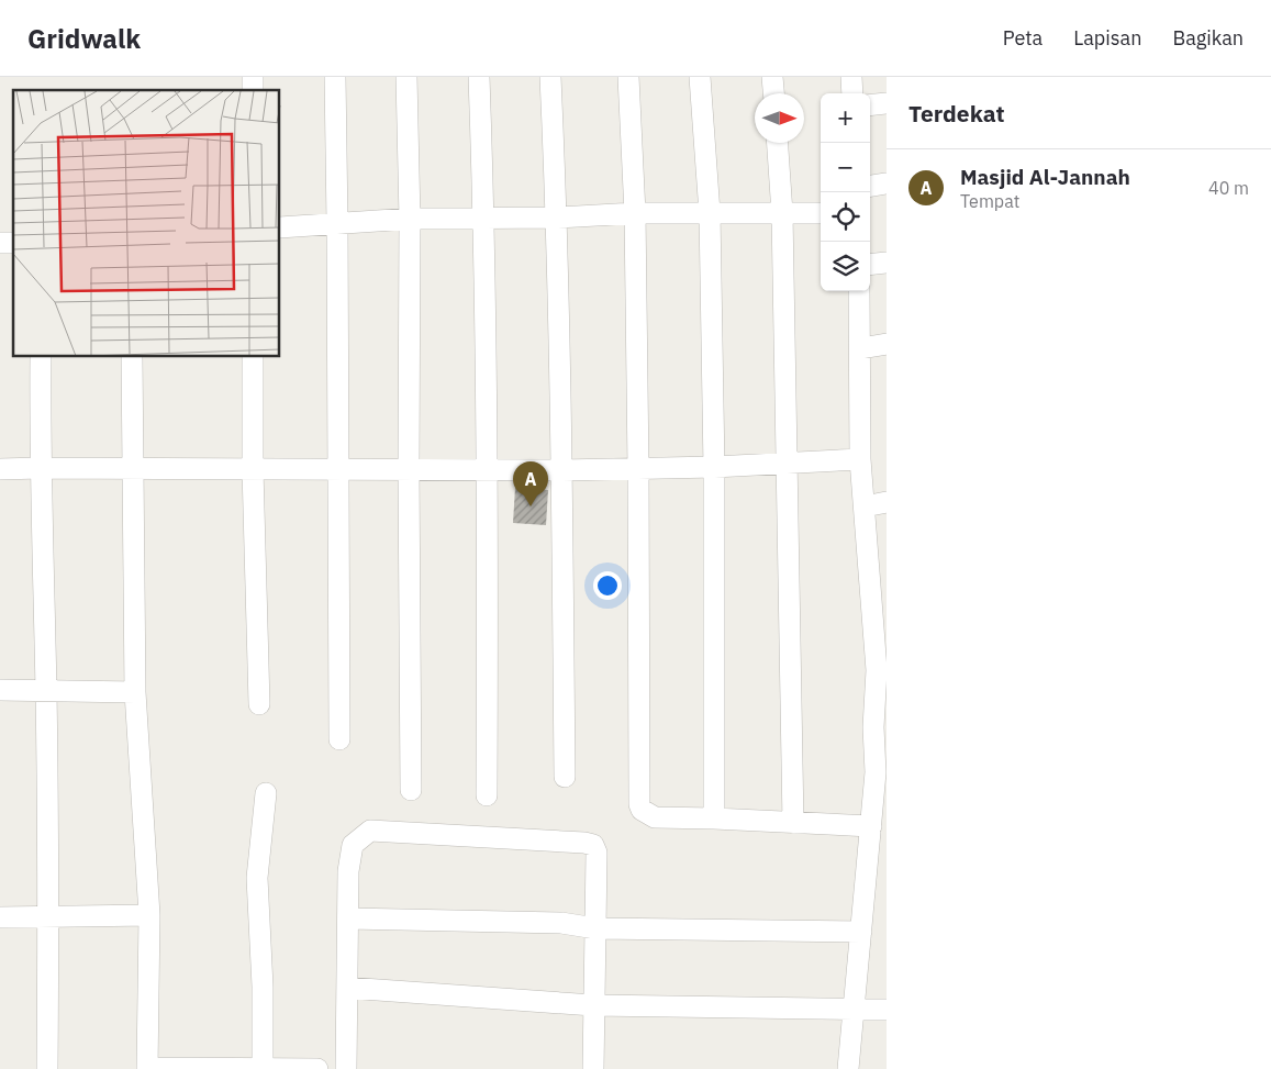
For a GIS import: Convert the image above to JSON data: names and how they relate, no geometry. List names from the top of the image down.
{
  "north": "right",
  "page": {
    "header": "Gridwalk",
    "nav": ["Peta", "Lapisan", "Bagikan"],
    "heading": "Terdekat",
    "map_buttons": ["+", "−"],
    "list": [
      {
        "mark": "A",
        "name": "Masjid Al-Jannah",
        "note": "Tempat",
        "value": "40 m"
      }
    ],
    "pins": "A"
  }
}
